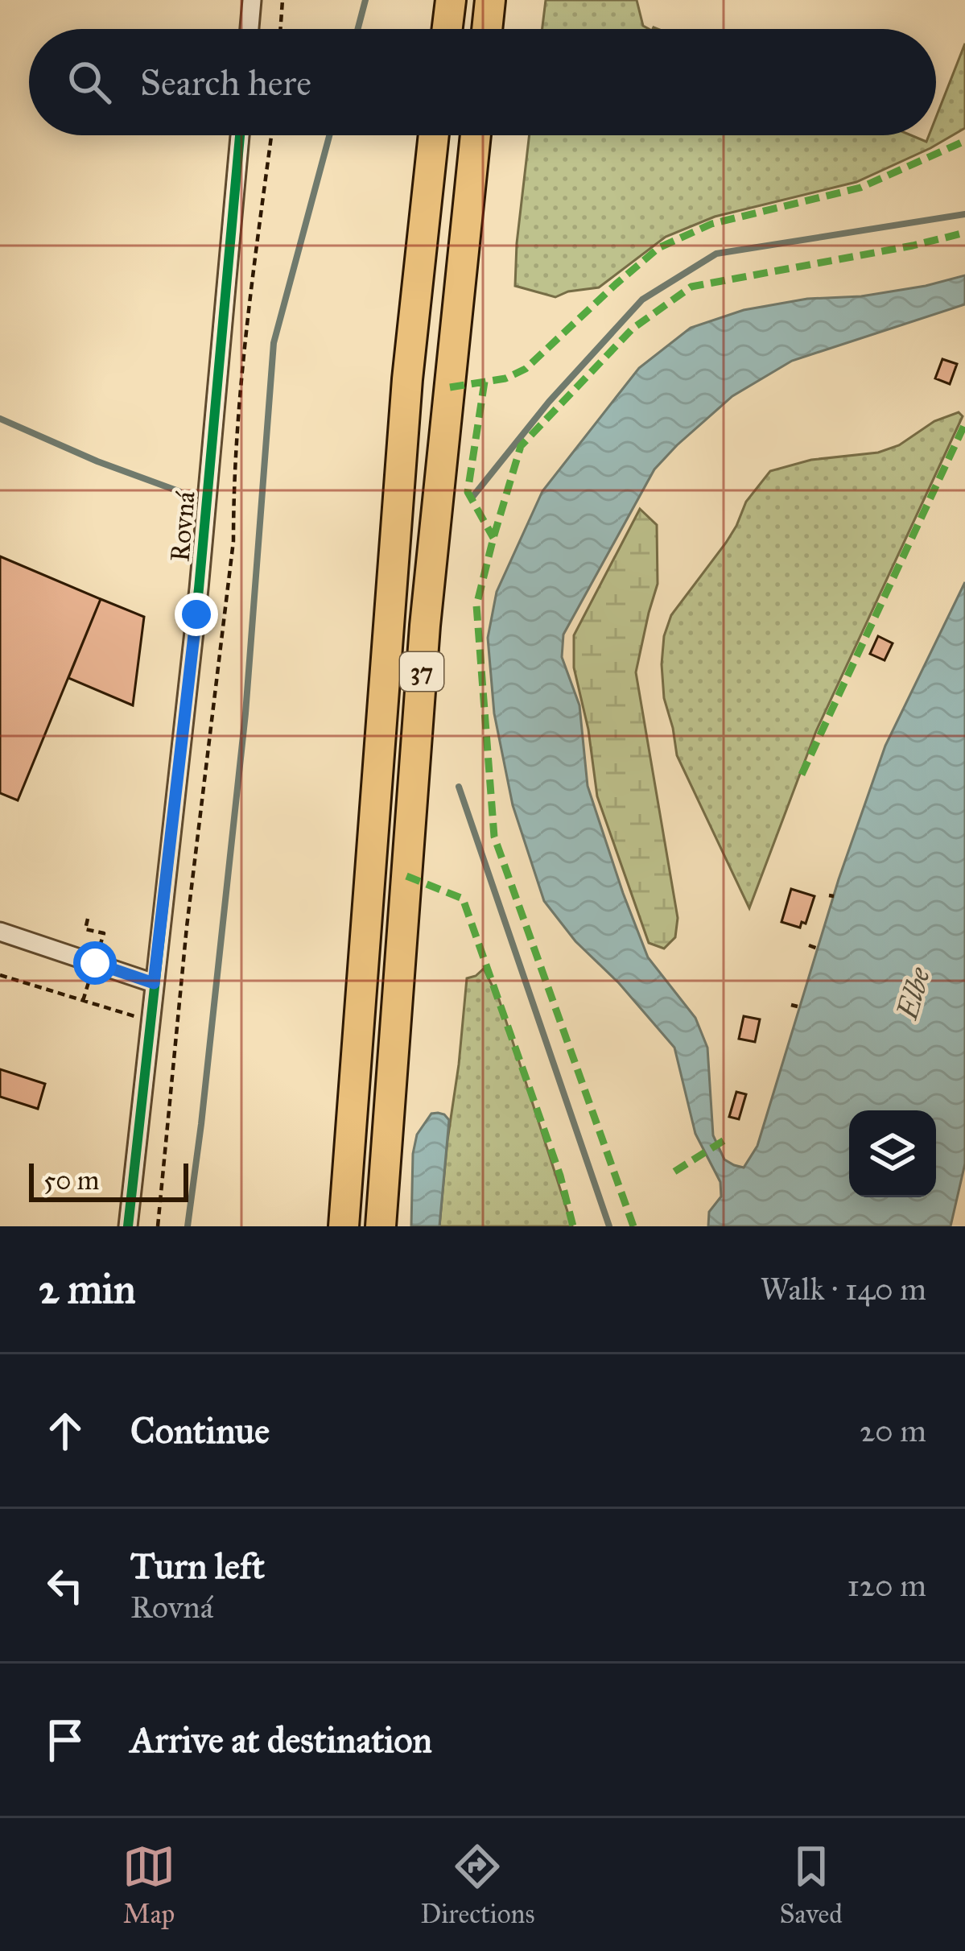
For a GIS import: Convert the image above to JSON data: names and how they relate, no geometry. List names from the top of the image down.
{
  "streets": {
    "main road": ["37"],
    "street": ["Rovná"]
  },
  "water": ["Elbe"],
  "scale_bar": "50 m",
  "page": {
    "search": "Search here",
    "scale": "50 m",
    "heading": ["2 min", "Walk · 140 m"],
    "list": [
      ["Continue", "20 m"],
      ["Turn left", "Rovná", "120 m"],
      "Arrive at destination"
    ],
    "nav": ["Map", "Directions", "Saved"]
  }
}
